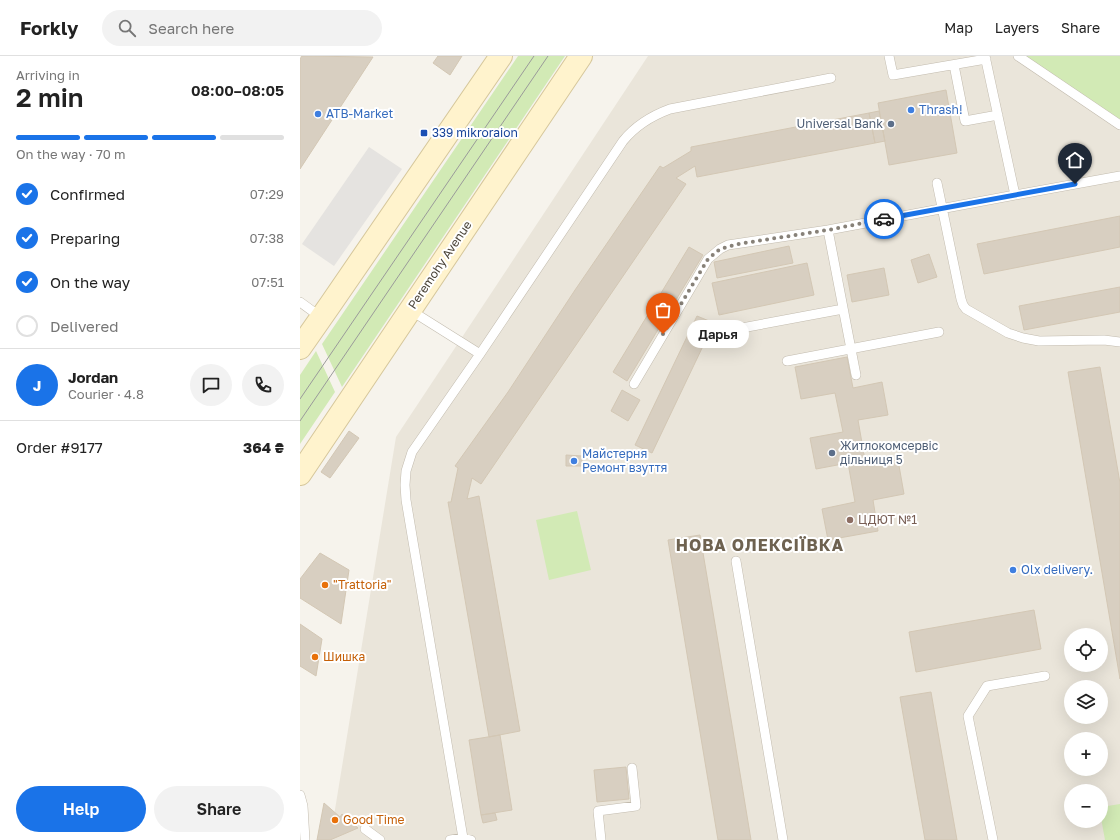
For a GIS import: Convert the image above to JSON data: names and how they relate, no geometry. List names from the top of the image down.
{
  "streets": {
    "main road": ["Peremohy Avenue"]
  },
  "districts": ["НОВА ОЛЕКСІЇВКА"],
  "places": {
    "other": [
      "Thrash!",
      "ATB-Market",
      "Universal Bank",
      "Дарья",
      "Житлокомсервіс дільниця 5",
      "Майстерня Ремонт взуття",
      "ЦДЮТ №1",
      "Olx delivery.",
      "\"Trattoria\"",
      "Шишка",
      "Good Time"
    ],
    "transit": ["339 mikroraion"]
  },
  "page": {
    "header": "Forkly",
    "search": "Search here",
    "nav": ["Map", "Layers", "Share"],
    "heading": ["2 min", "Arriving in", "08:00–08:05"],
    "panel": [
      "Jordan",
      "Courier · 4.8",
      "Order #9177",
      "364 ₴"
    ],
    "bar": "On the way · 70 m",
    "list": [
      ["Confirmed", "07:29"],
      ["Preparing", "07:38"],
      ["On the way", "07:51"],
      "Delivered"
    ],
    "bubble": "Дарья",
    "round": "J",
    "map_buttons": ["+", "−"],
    "buttons": ["Help", "Share"]
  }
}
